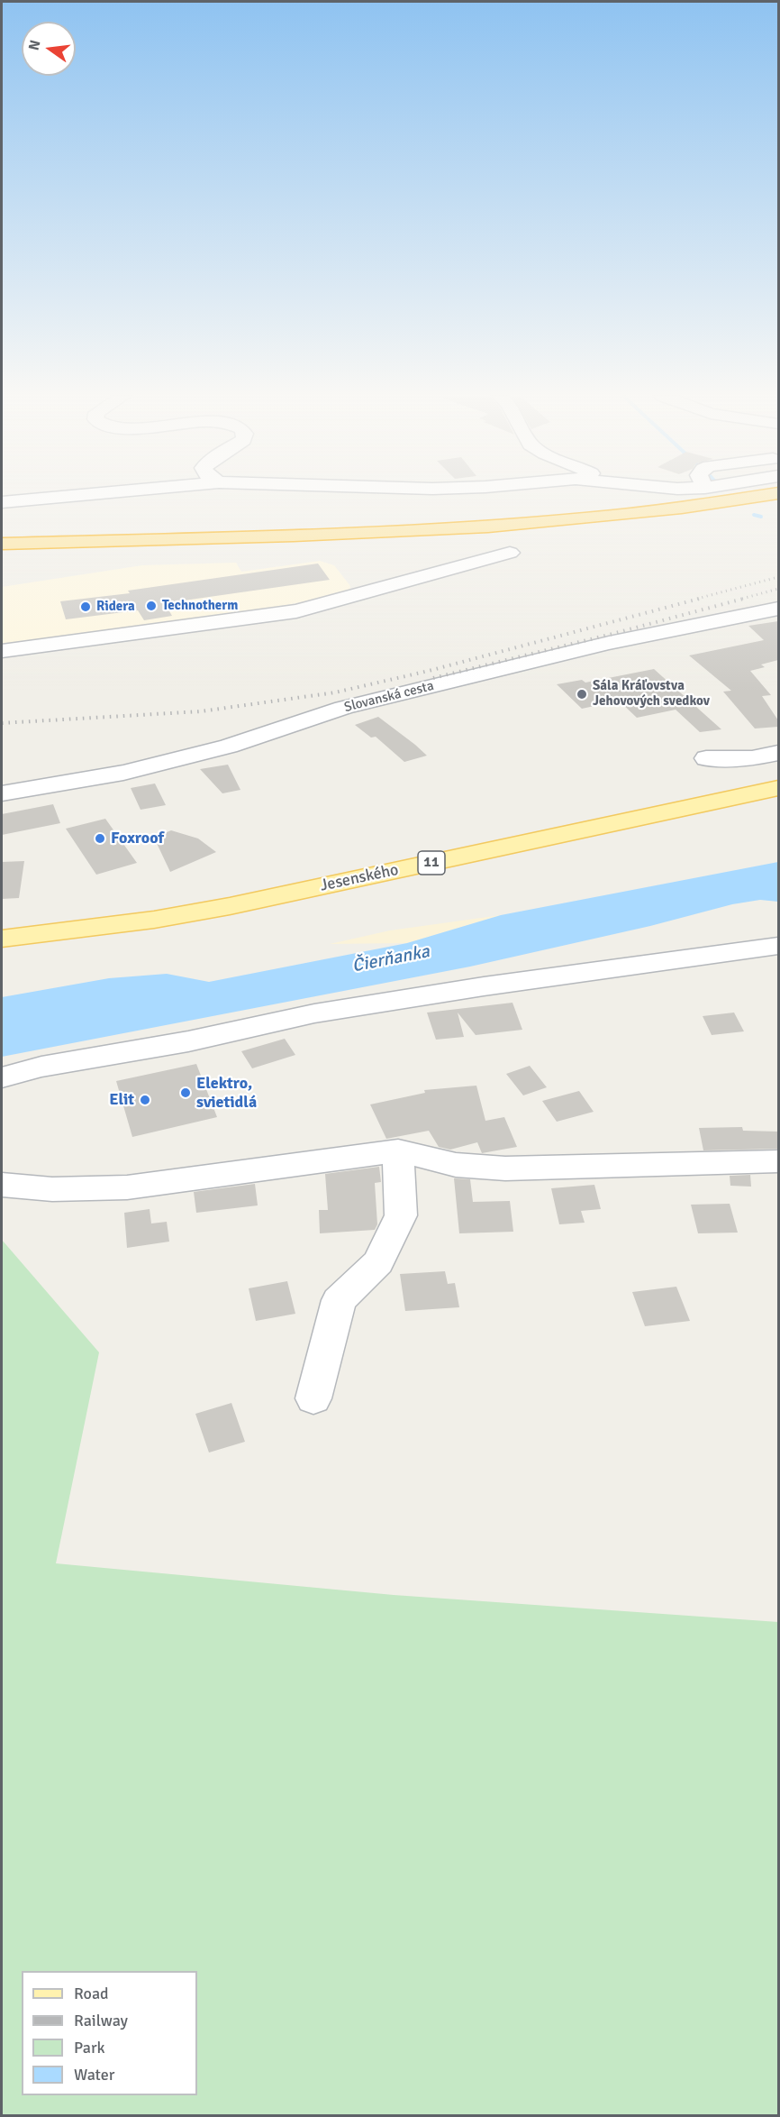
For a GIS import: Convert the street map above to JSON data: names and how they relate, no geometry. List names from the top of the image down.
{
  "streets": {
    "main road": ["11", "Jesenského"],
    "street": ["Slovanská cesta"]
  },
  "water": ["Čierňanka"],
  "places": [
    "Technotherm",
    "Ridera",
    "Sála Kráľovstva Jehovových svedkov",
    "Foxroof",
    "Elektro, svietidlá",
    "Elit"
  ],
  "legend": [
    "Road",
    "Railway",
    "Park",
    "Water"
  ],
  "north": "left"
}
